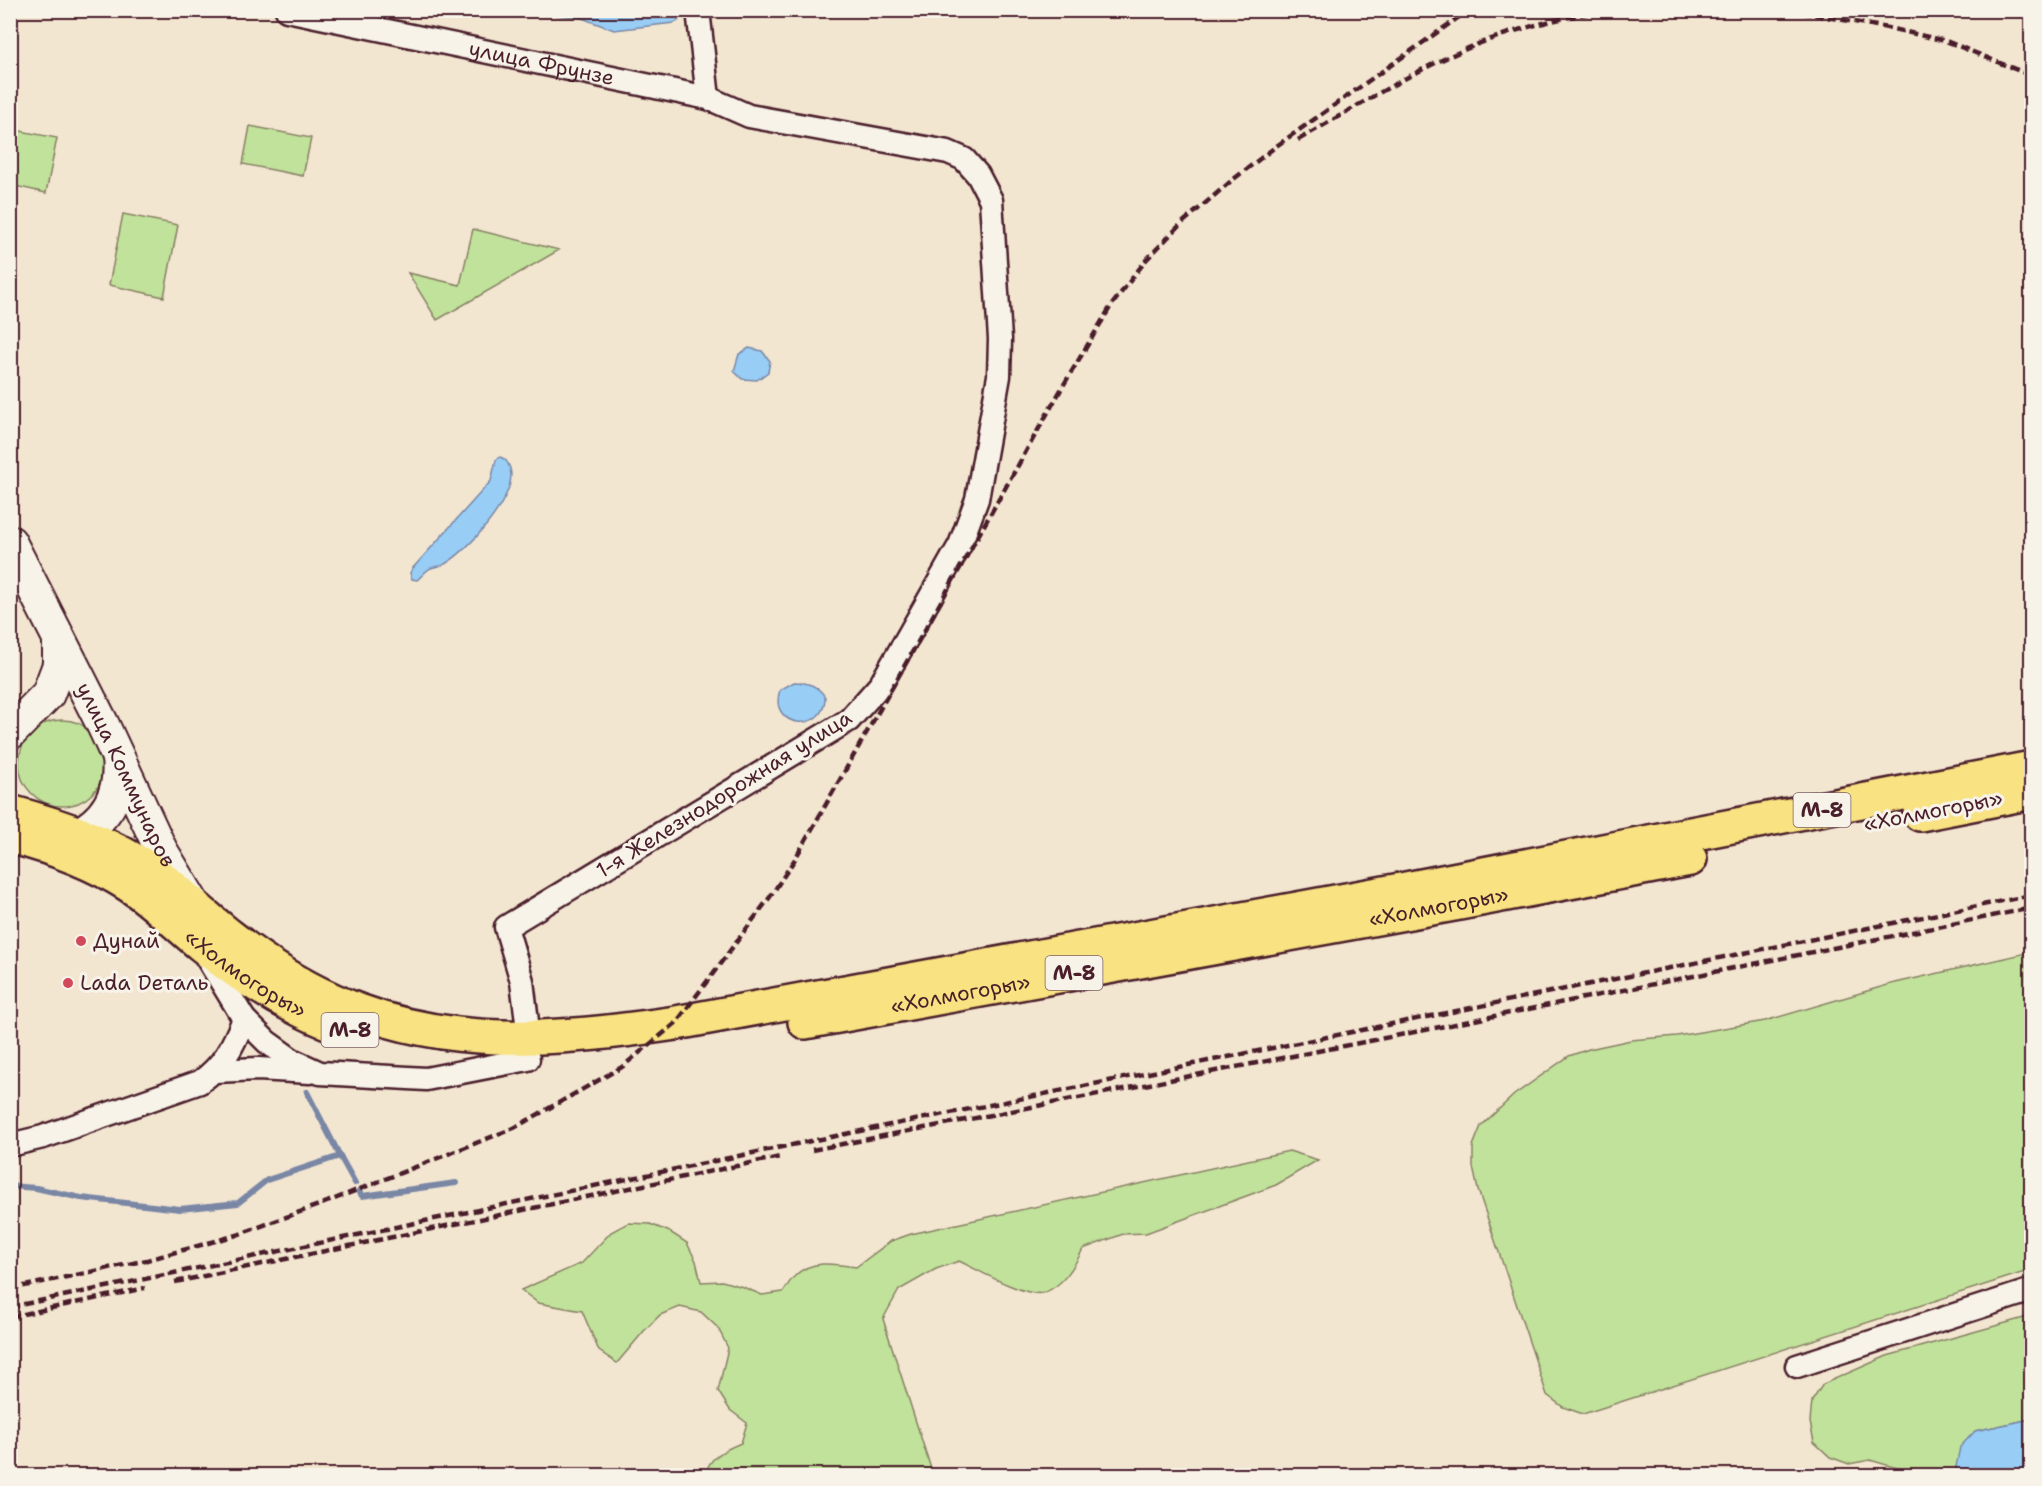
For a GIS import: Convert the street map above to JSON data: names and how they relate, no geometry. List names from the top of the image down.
{
  "streets": {
    "highway": ["М-8", "«Холмогоры»"],
    "street": ["улица Фрунзе", "улица Коммунаров", "1-я Железнодорожная улица"]
  },
  "crossings": [
    ["улица Фрунзе", "1-я Железнодорожная улица"],
    ["улица Коммунаров", "«Холмогоры»"],
    ["1-я Железнодорожная улица", "«Холмогоры»"],
    ["М-8", "«Холмогоры»"]
  ],
  "places": ["Дунай", "Lada Dеталь"]
}
